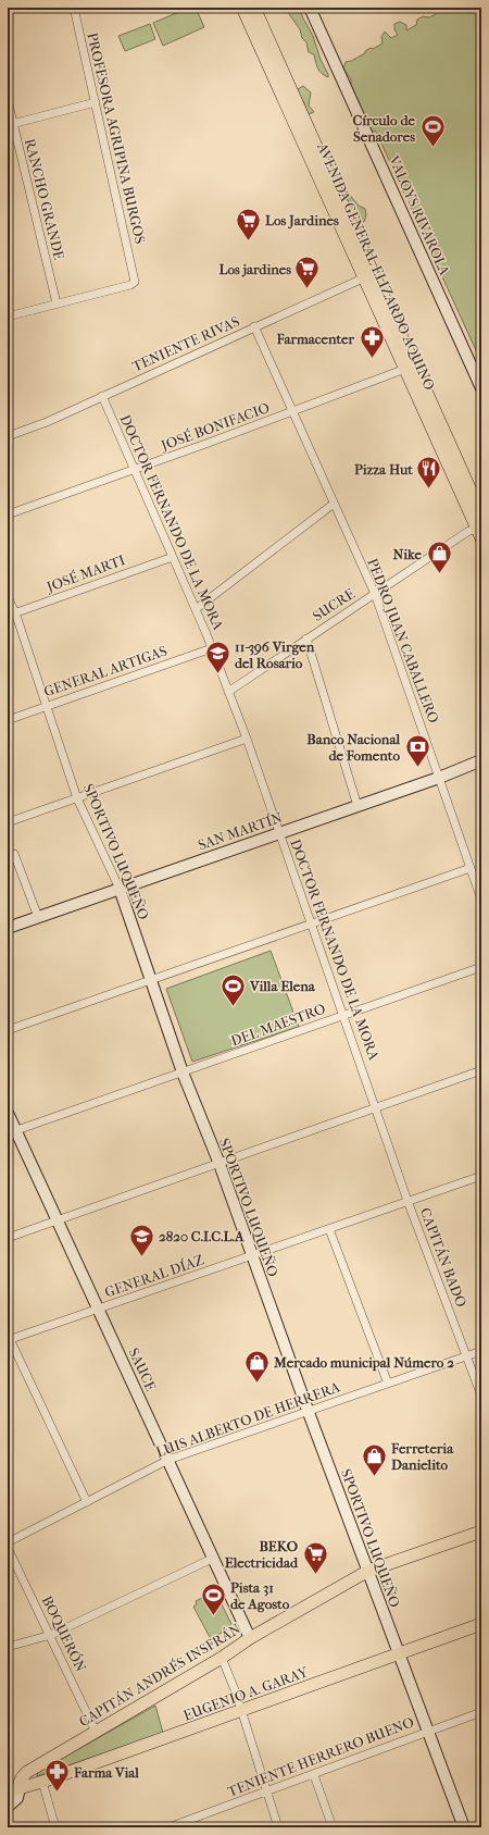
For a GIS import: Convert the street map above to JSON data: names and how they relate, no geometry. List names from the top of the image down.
{
  "streets": {
    "main road": ["AVENIDA GENERAL ELIZARDO AQUINO", "CAPITÁN ANDRÉS INSFRÁN", "EUGENIO A. GARAY"],
    "street": [
      "PROFESORA AGRIPINA BURGOS",
      "RANCHO GRANDE",
      "VALOYS RIVAROLA",
      "TENIENTE RIVAS",
      "JOSÉ BONIFACIO",
      "DOCTOR FERNANDO DE LA MORA",
      "JOSÉ MARTI",
      "SUCRE",
      "PEDRO JUAN CABALLERO",
      "GENERAL ARTIGAS",
      "SAN MARTÍN",
      "SPORTIVO LUQUEÑO",
      "DEL MAESTRO",
      "CAPITÁN BADO",
      "GENERAL DÍAZ",
      "SAUCE",
      "LUIS ALBERTO DE HERRERA",
      "BOQUERÓN",
      "TENIENTE HERRERO BUENO"
    ]
  },
  "crossings": [
    ["PROFESORA AGRIPINA BURGOS", "RANCHO GRANDE"],
    ["AVENIDA GENERAL ELIZARDO AQUINO", "TENIENTE RIVAS"],
    ["AVENIDA GENERAL ELIZARDO AQUINO", "JOSÉ BONIFACIO"],
    ["AVENIDA GENERAL ELIZARDO AQUINO", "SUCRE"],
    ["TENIENTE RIVAS", "DOCTOR FERNANDO DE LA MORA"],
    ["TENIENTE RIVAS", "PEDRO JUAN CABALLERO"],
    ["JOSÉ BONIFACIO", "DOCTOR FERNANDO DE LA MORA"],
    ["JOSÉ BONIFACIO", "PEDRO JUAN CABALLERO"],
    ["DOCTOR FERNANDO DE LA MORA", "JOSÉ MARTI"],
    ["DOCTOR FERNANDO DE LA MORA", "SUCRE"],
    ["DOCTOR FERNANDO DE LA MORA", "GENERAL ARTIGAS"],
    ["DOCTOR FERNANDO DE LA MORA", "SAN MARTÍN"],
    ["DOCTOR FERNANDO DE LA MORA", "DEL MAESTRO"],
    ["DOCTOR FERNANDO DE LA MORA", "CAPITÁN BADO"],
    ["DOCTOR FERNANDO DE LA MORA", "GENERAL DÍAZ"],
    ["JOSÉ MARTI", "SPORTIVO LUQUEÑO"],
    ["SUCRE", "PEDRO JUAN CABALLERO"],
    ["PEDRO JUAN CABALLERO", "SAN MARTÍN"],
    ["GENERAL ARTIGAS", "SPORTIVO LUQUEÑO"],
    ["SAN MARTÍN", "SPORTIVO LUQUEÑO"],
    ["SPORTIVO LUQUEÑO", "DEL MAESTRO"],
    ["SPORTIVO LUQUEÑO", "GENERAL DÍAZ"],
    ["SPORTIVO LUQUEÑO", "LUIS ALBERTO DE HERRERA"],
    ["SPORTIVO LUQUEÑO", "CAPITÁN ANDRÉS INSFRÁN"],
    ["SPORTIVO LUQUEÑO", "EUGENIO A. GARAY"],
    ["SPORTIVO LUQUEÑO", "TENIENTE HERRERO BUENO"],
    ["DEL MAESTRO", "SAUCE"],
    ["CAPITÁN BADO", "GENERAL DÍAZ"],
    ["CAPITÁN BADO", "LUIS ALBERTO DE HERRERA"],
    ["GENERAL DÍAZ", "SAUCE"],
    ["SAUCE", "LUIS ALBERTO DE HERRERA"],
    ["SAUCE", "CAPITÁN ANDRÉS INSFRÁN"],
    ["BOQUERÓN", "CAPITÁN ANDRÉS INSFRÁN"],
    ["CAPITÁN ANDRÉS INSFRÁN", "EUGENIO A. GARAY"]
  ],
  "places": {
    "sports": ["Círculo de Senadores", "Villa Elena", "Pista 31 de Agosto"],
    "supermarket": ["Los Jardines", "Los jardines", "BEKO Electricidad"],
    "pharmacy": ["Farmacenter", "Farma Vial"],
    "restaurant": ["Pizza Hut"],
    "shop": ["Nike", "Mercado municipal Número 2", "Ferreteria Danielito"],
    "school or university": ["11-396 Virgen del Rosario", "2820 C.I.C.L.A"],
    "bank": ["Banco Nacional de Fomento"]
  }
}
